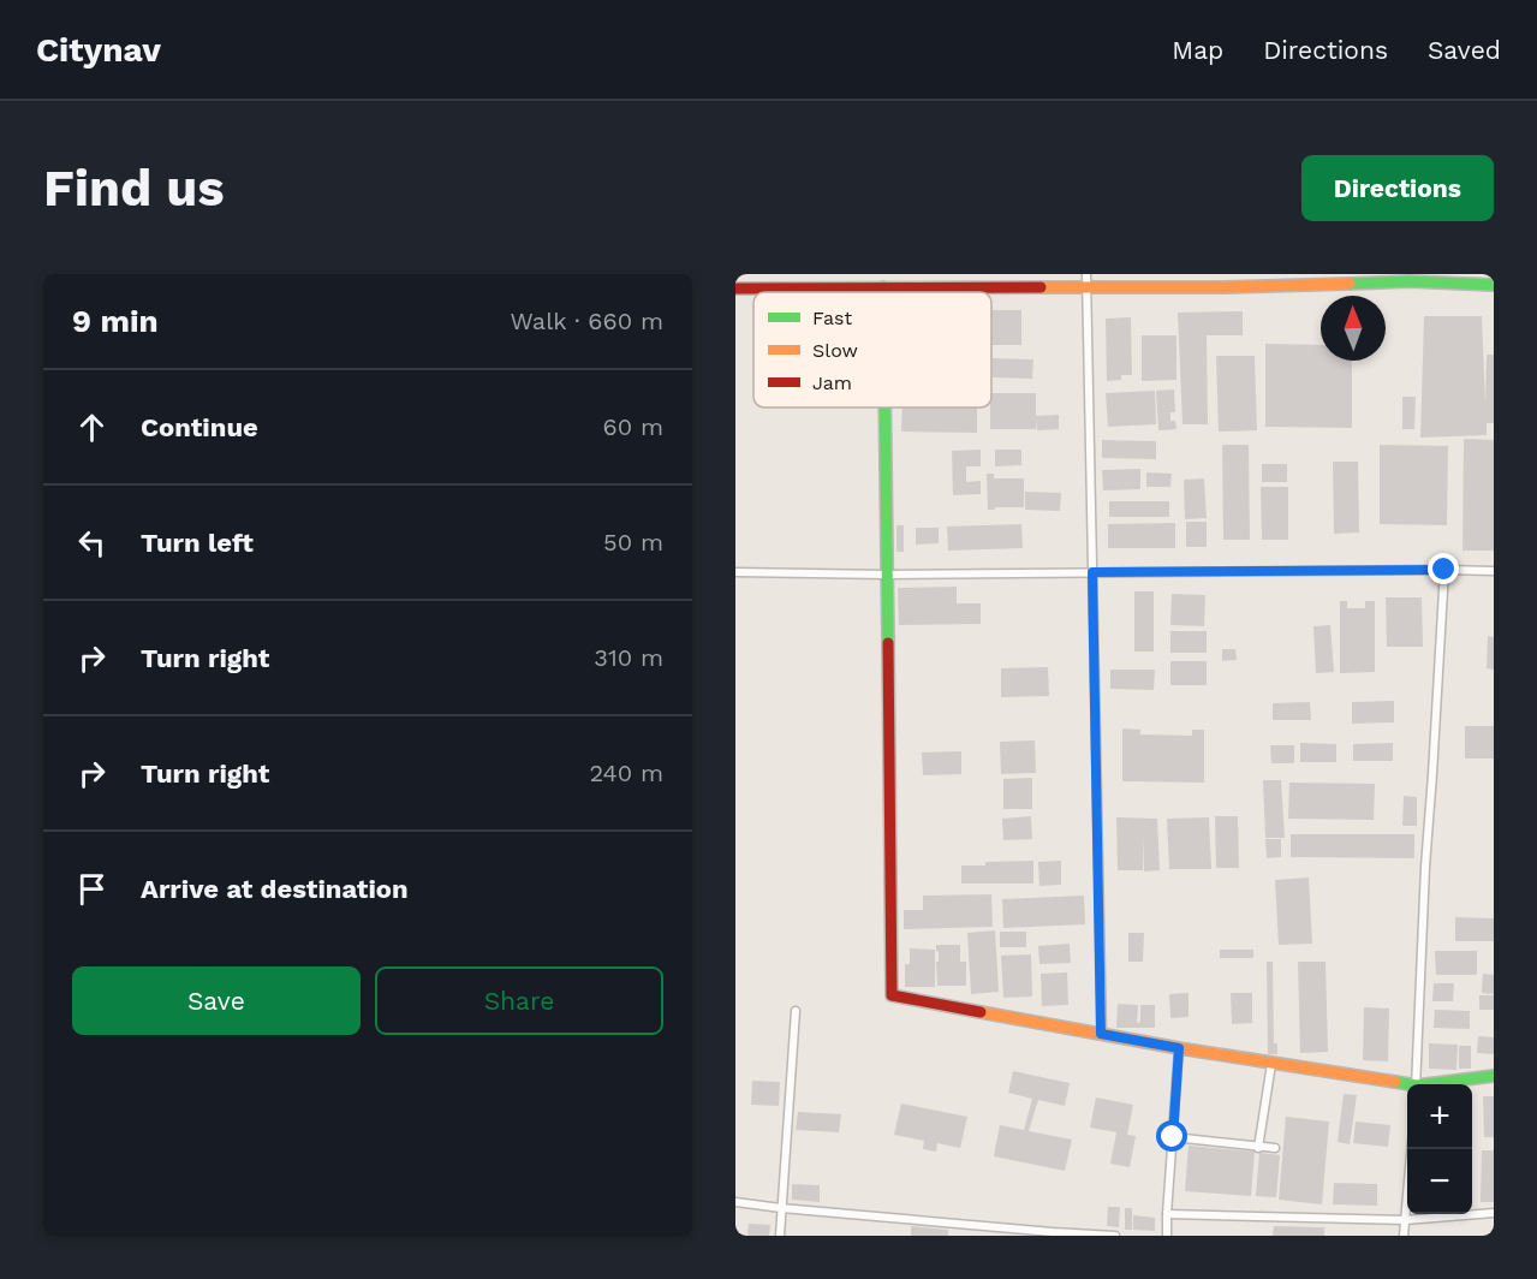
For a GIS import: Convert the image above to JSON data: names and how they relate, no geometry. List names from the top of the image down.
{
  "legend": ["Fast", "Slow", "Jam"],
  "north": "top",
  "page": {
    "header": "Citynav",
    "nav": ["Map", "Directions", "Saved"],
    "buttons": [
      "Directions",
      ["Save", "Share"]
    ],
    "title": "Find us",
    "heading": ["9 min", "Walk · 660 m"],
    "list": [
      ["Continue", "60 m"],
      ["Turn left", "50 m"],
      ["Turn right", "310 m"],
      ["Turn right", "240 m"],
      "Arrive at destination"
    ],
    "map_buttons": ["+", "−"]
  }
}
